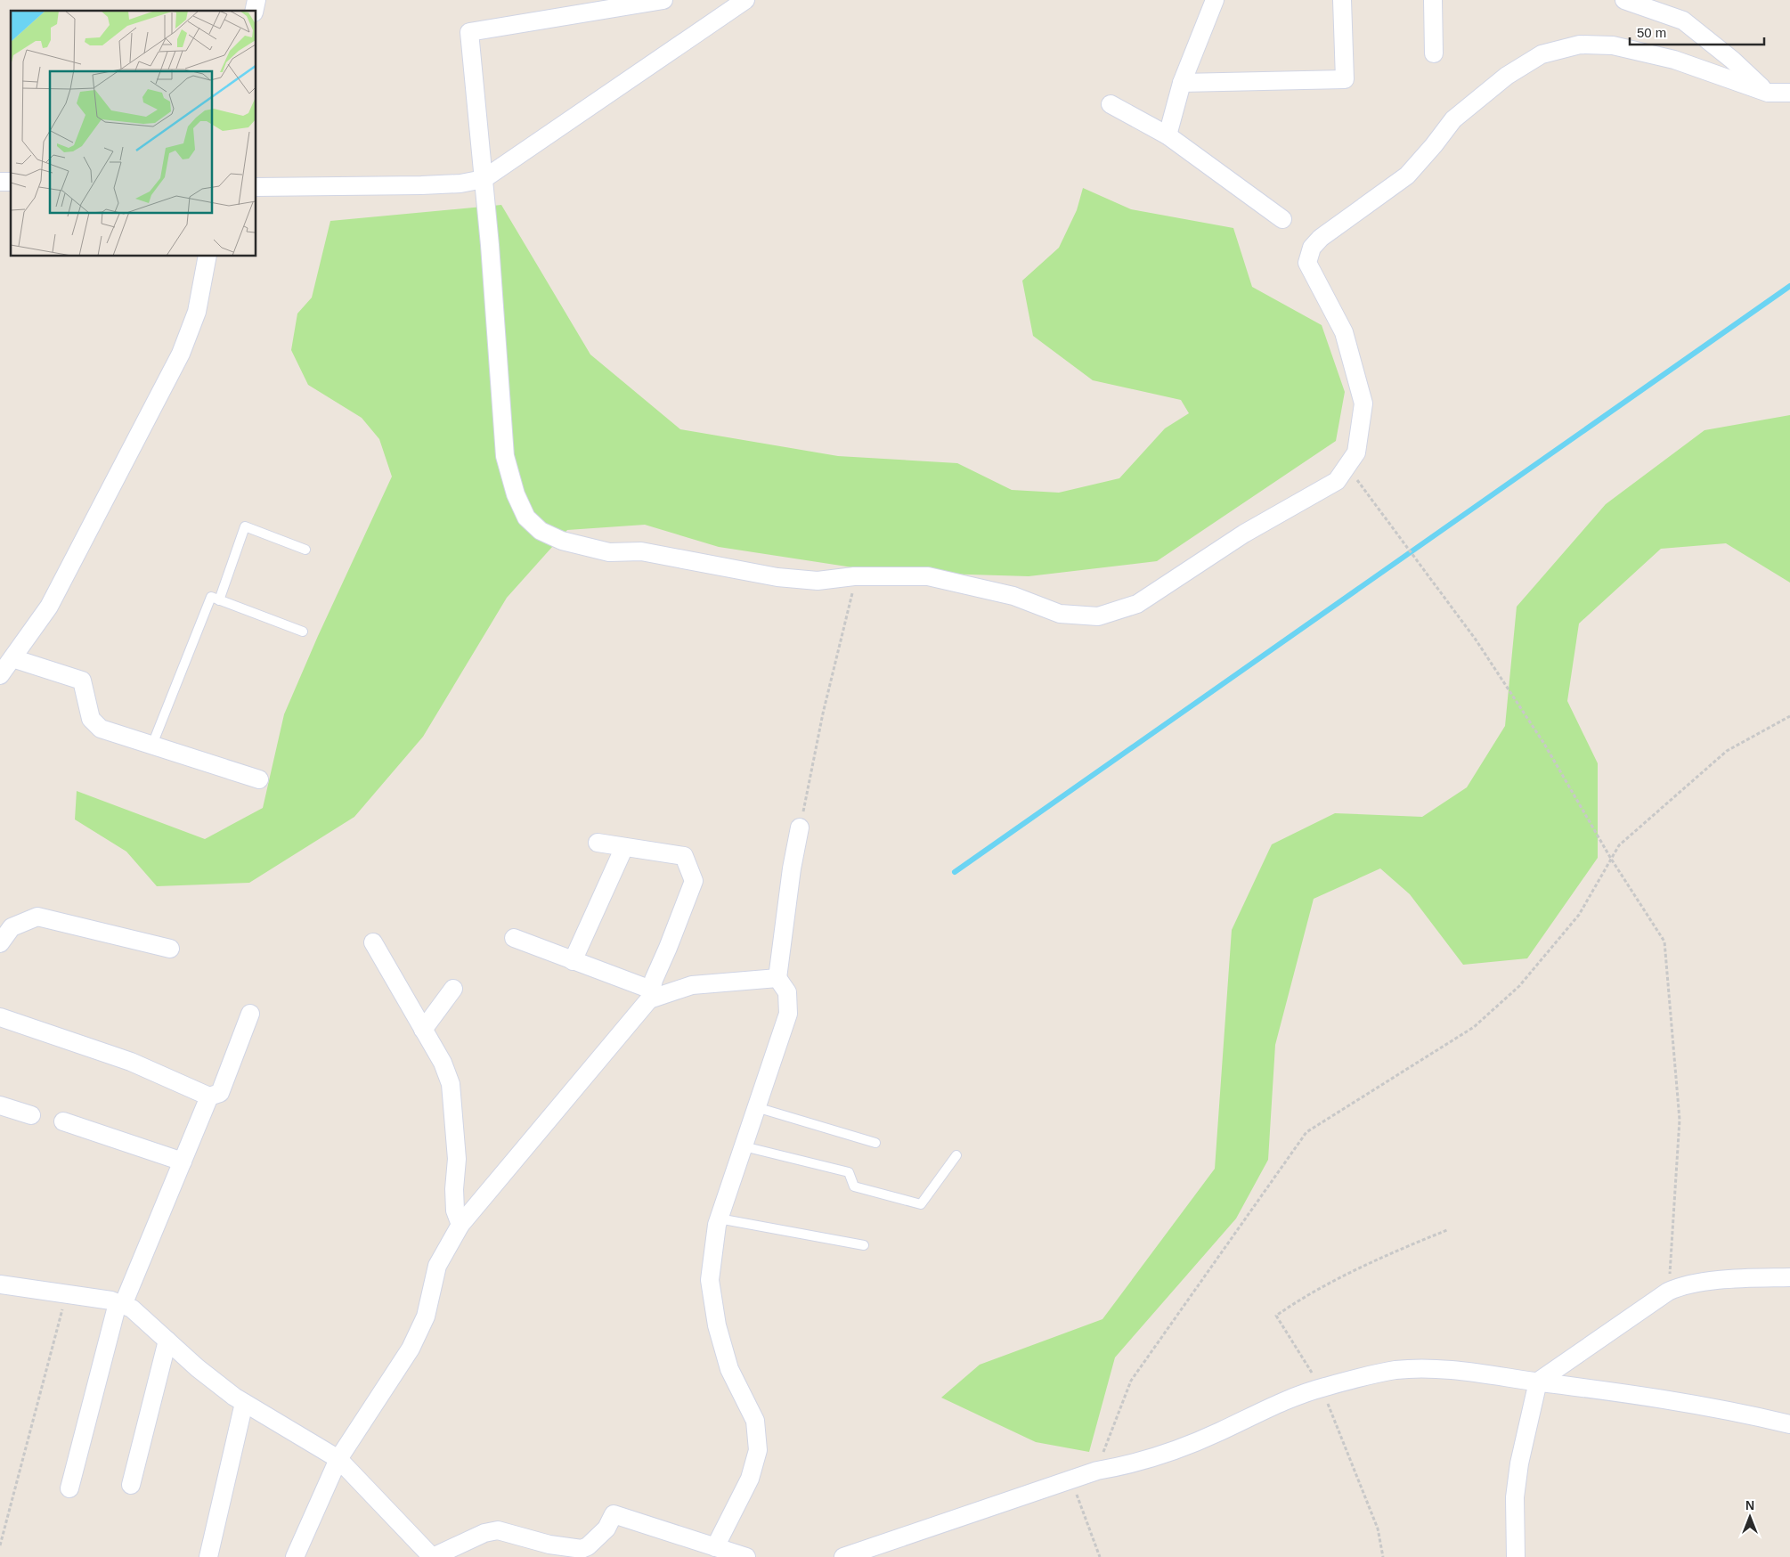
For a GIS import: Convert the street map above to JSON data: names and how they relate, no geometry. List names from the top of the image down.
{
  "scale_bar": "50 m",
  "north": "top"
}
